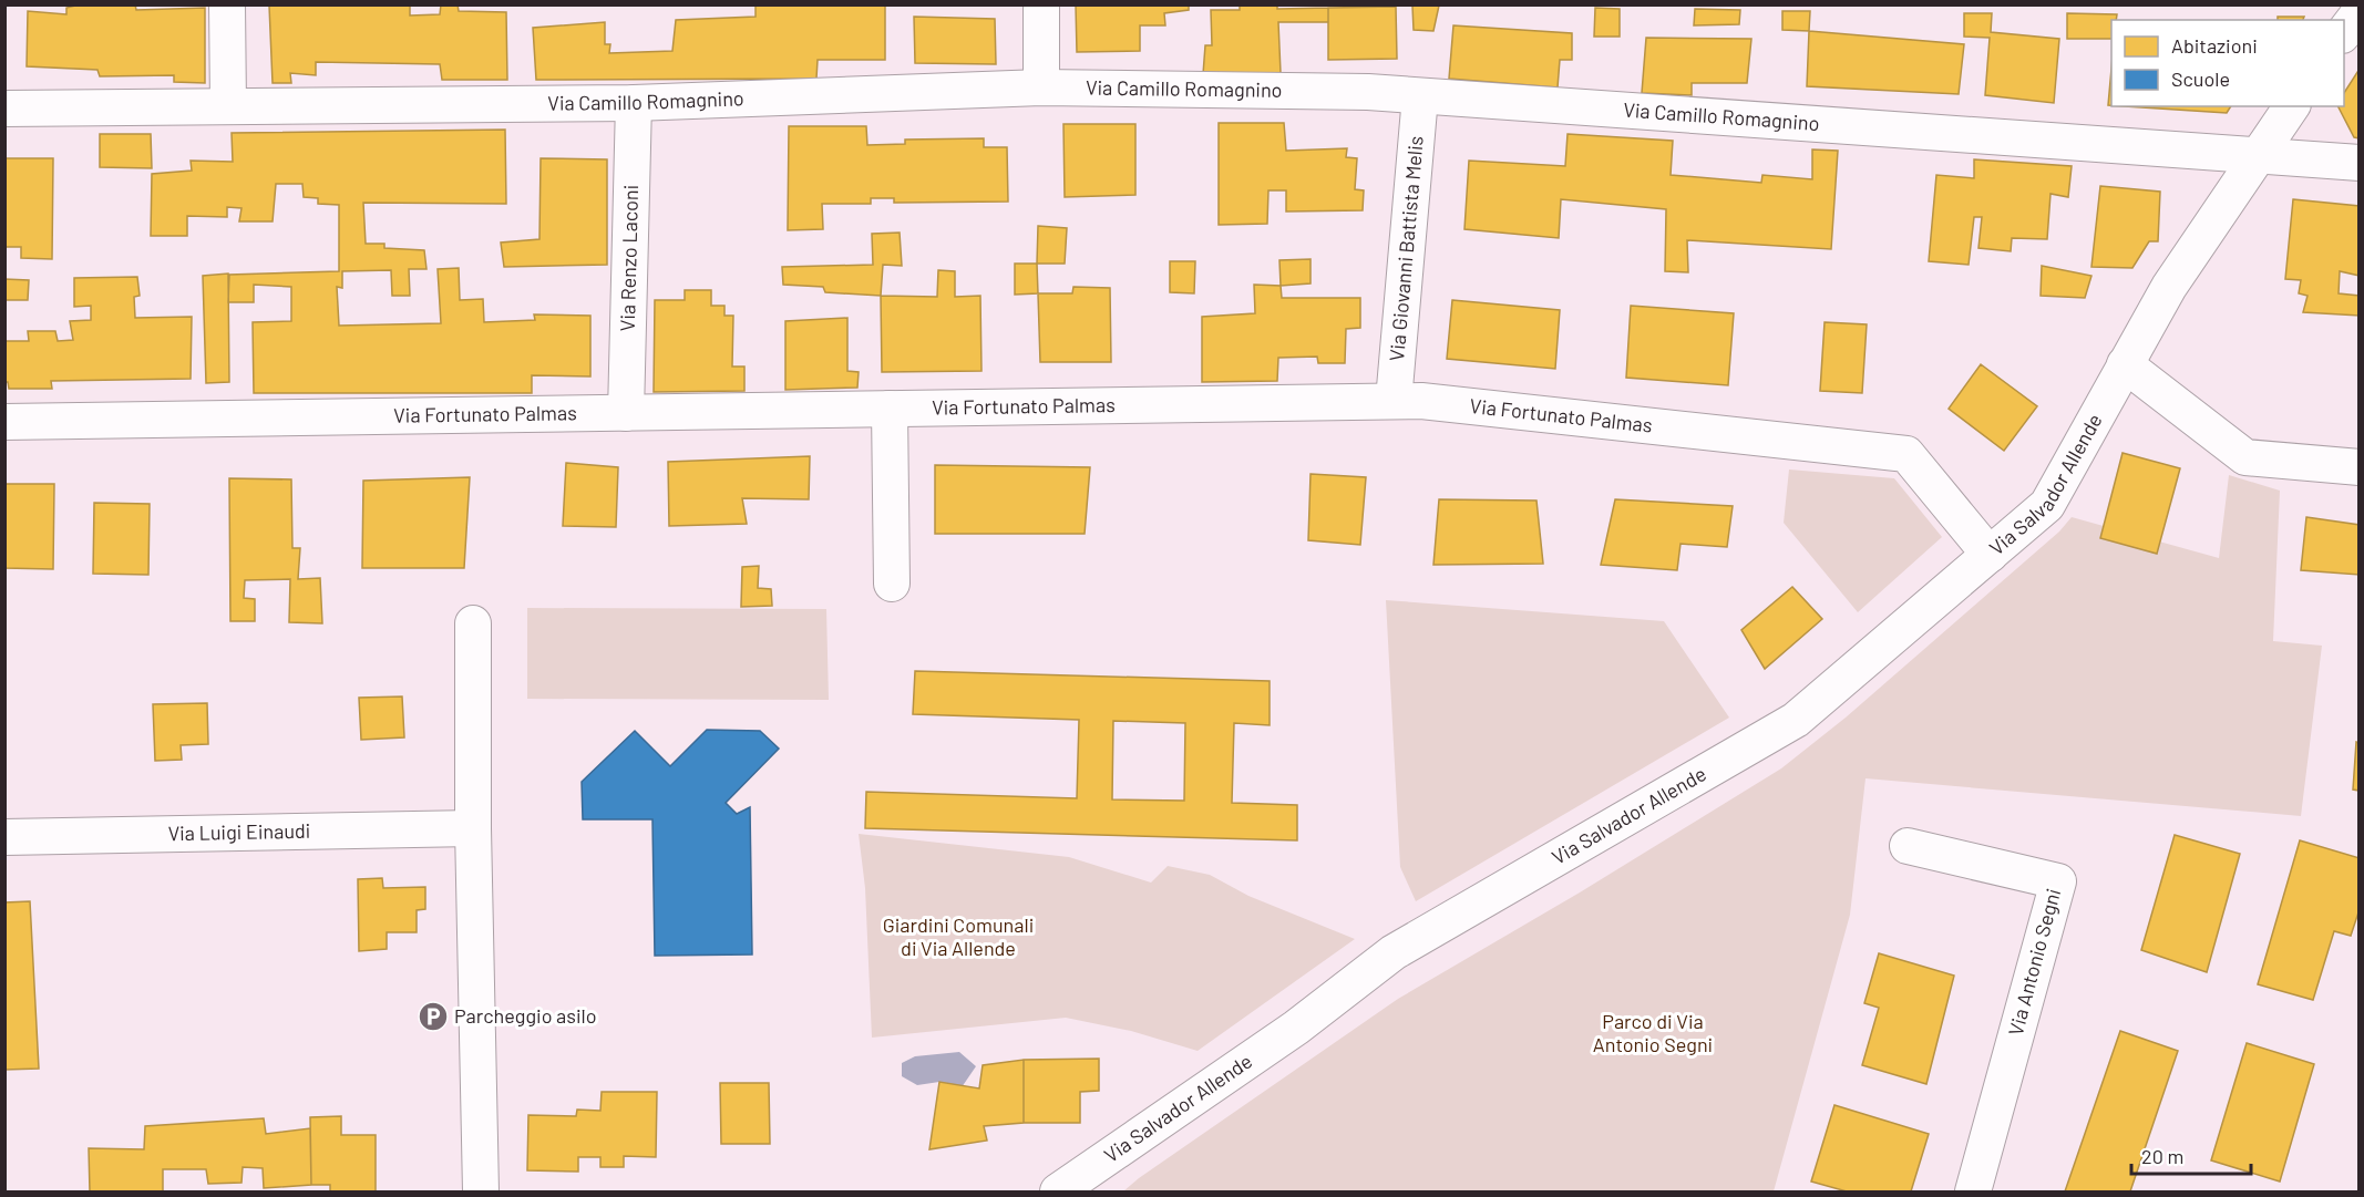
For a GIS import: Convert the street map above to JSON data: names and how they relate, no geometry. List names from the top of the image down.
{
  "streets": {
    "street": [
      "Via Camillo Romagnino",
      "Via Giovanni Battista Melis",
      "Via Renzo Laconi",
      "Via Fortunato Palmas",
      "Via Salvador Allende",
      "Via Luigi Einaudi",
      "Via Antonio Segni"
    ]
  },
  "crossings": [
    ["Via Camillo Romagnino", "Via Giovanni Battista Melis"],
    ["Via Camillo Romagnino", "Via Renzo Laconi"],
    ["Via Camillo Romagnino", "Via Salvador Allende"],
    ["Via Giovanni Battista Melis", "Via Fortunato Palmas"],
    ["Via Renzo Laconi", "Via Fortunato Palmas"],
    ["Via Fortunato Palmas", "Via Salvador Allende"]
  ],
  "parks": ["Giardini Comunali di Via Allende", "Parco di Via Antonio Segni"],
  "places": {
    "parking": ["Parcheggio asilo"]
  },
  "legend": ["Abitazioni", "Scuole"],
  "scale_bar": "20 m"
}
